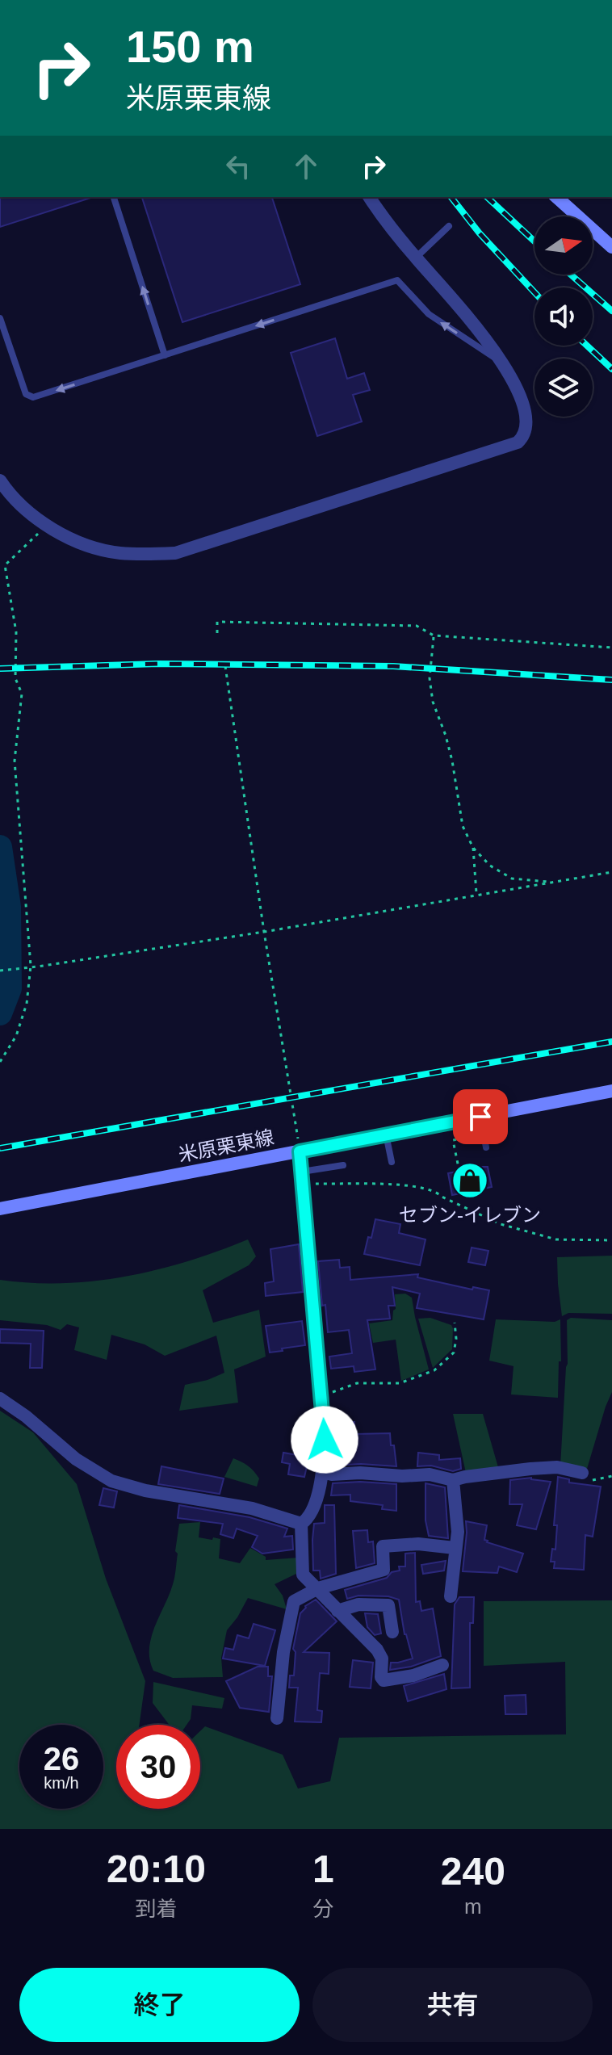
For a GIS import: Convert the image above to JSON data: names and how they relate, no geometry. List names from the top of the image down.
{
  "streets": {
    "main road": ["米原栗東線"]
  },
  "places": {
    "shop": ["セブン-イレブン"]
  },
  "north": "right",
  "page": {
    "turn": ["150 m", "米原栗東線"],
    "speed": "26 km/h",
    "limit": "30",
    "eta": [
      "20:10",
      "到着",
      "1",
      "分",
      "240",
      "m"
    ],
    "buttons": ["終了", "共有"]
  }
}
